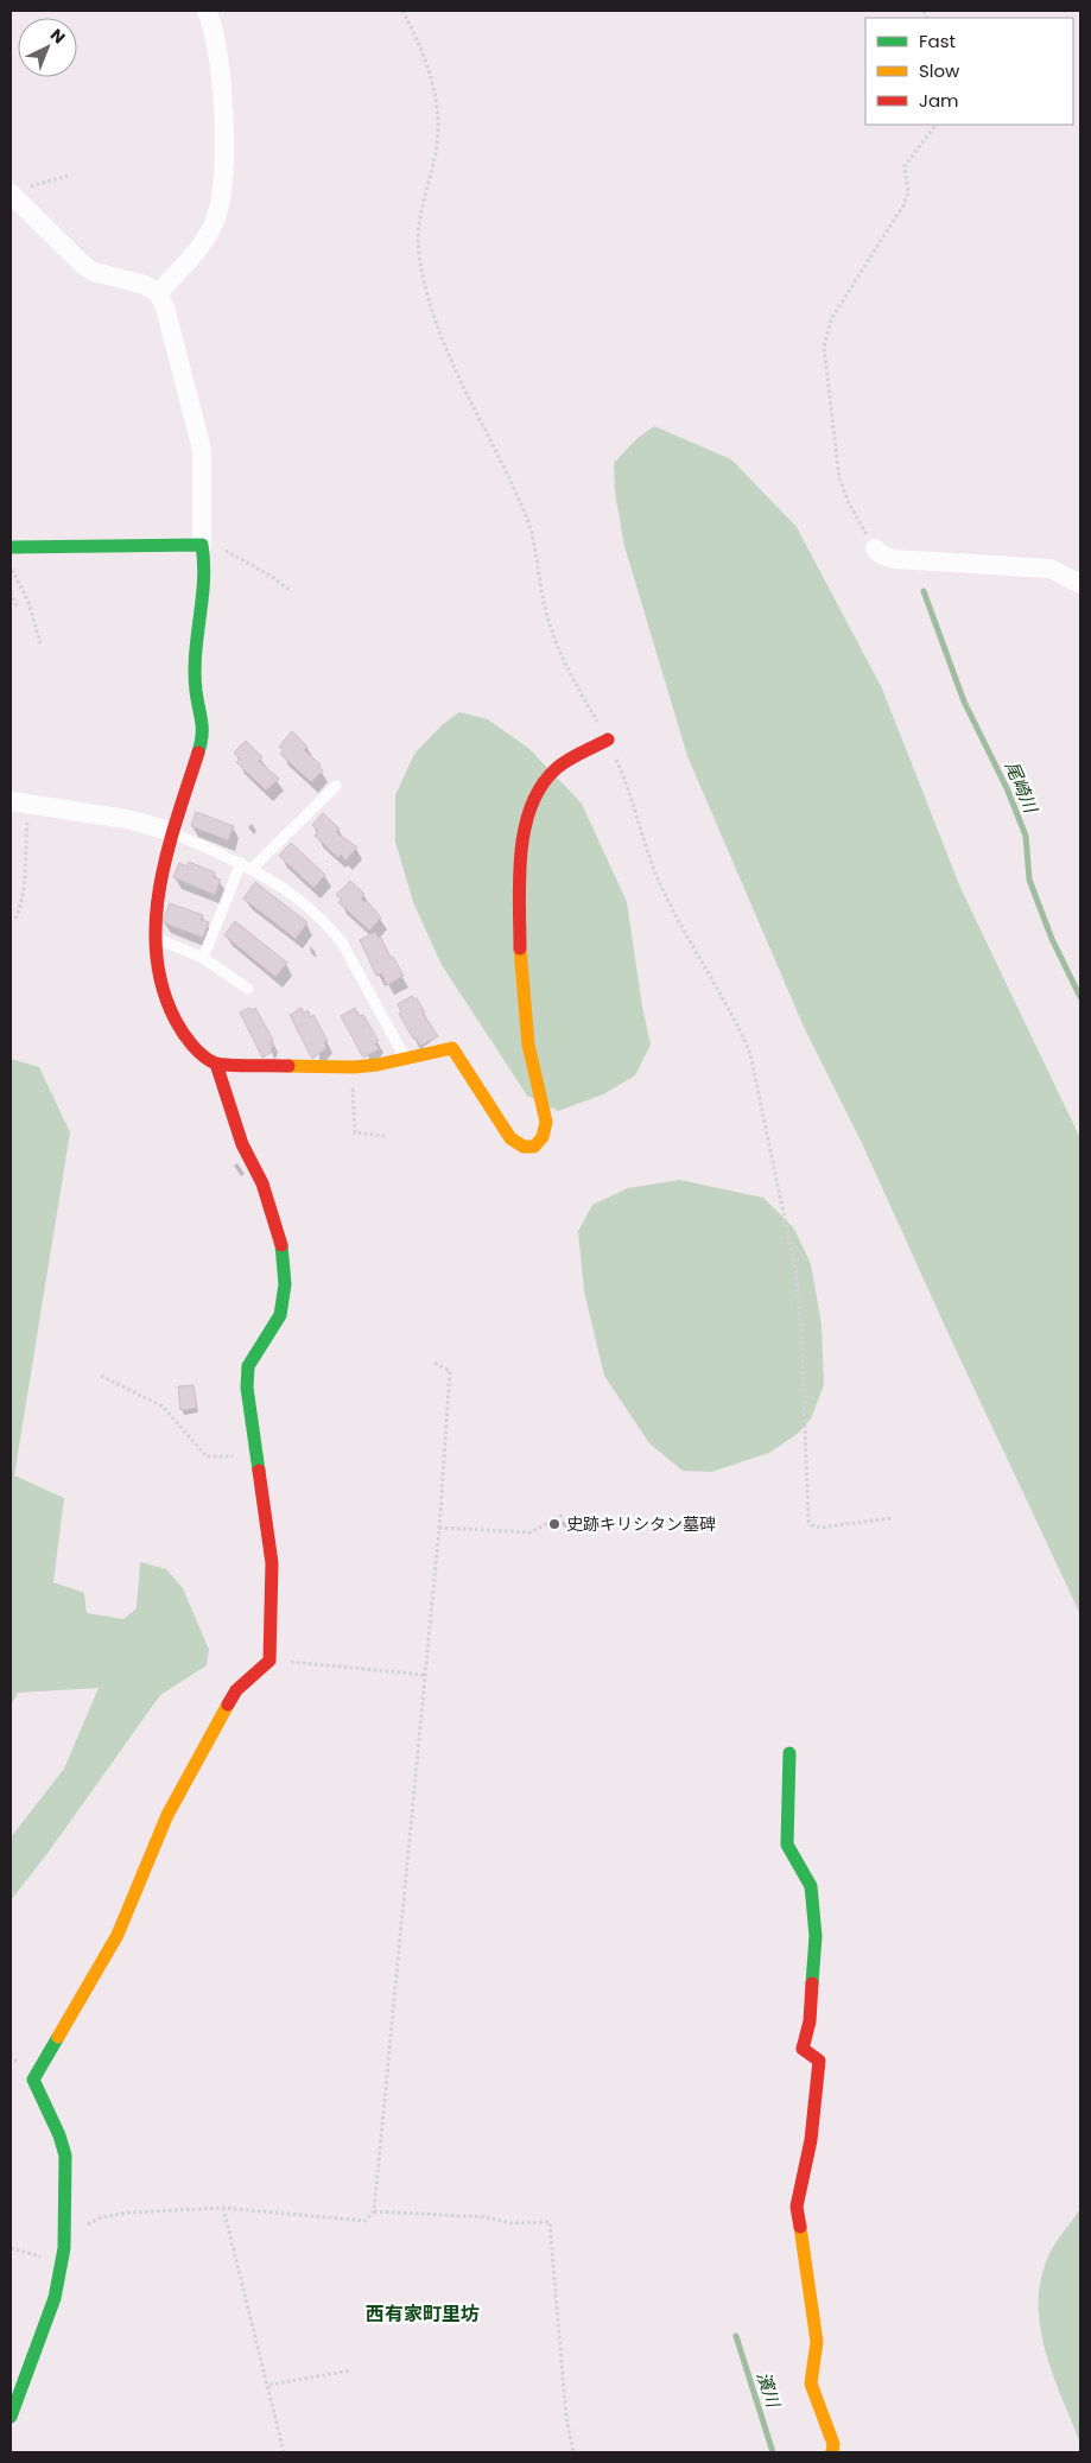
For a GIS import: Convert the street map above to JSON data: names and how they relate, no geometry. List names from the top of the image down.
{
  "districts": ["西有家町里坊"],
  "water": ["尾崎川", "濱川"],
  "places": ["史跡キリシタン墓碑"],
  "legend": ["Fast", "Slow", "Jam"],
  "north": "top right"
}
